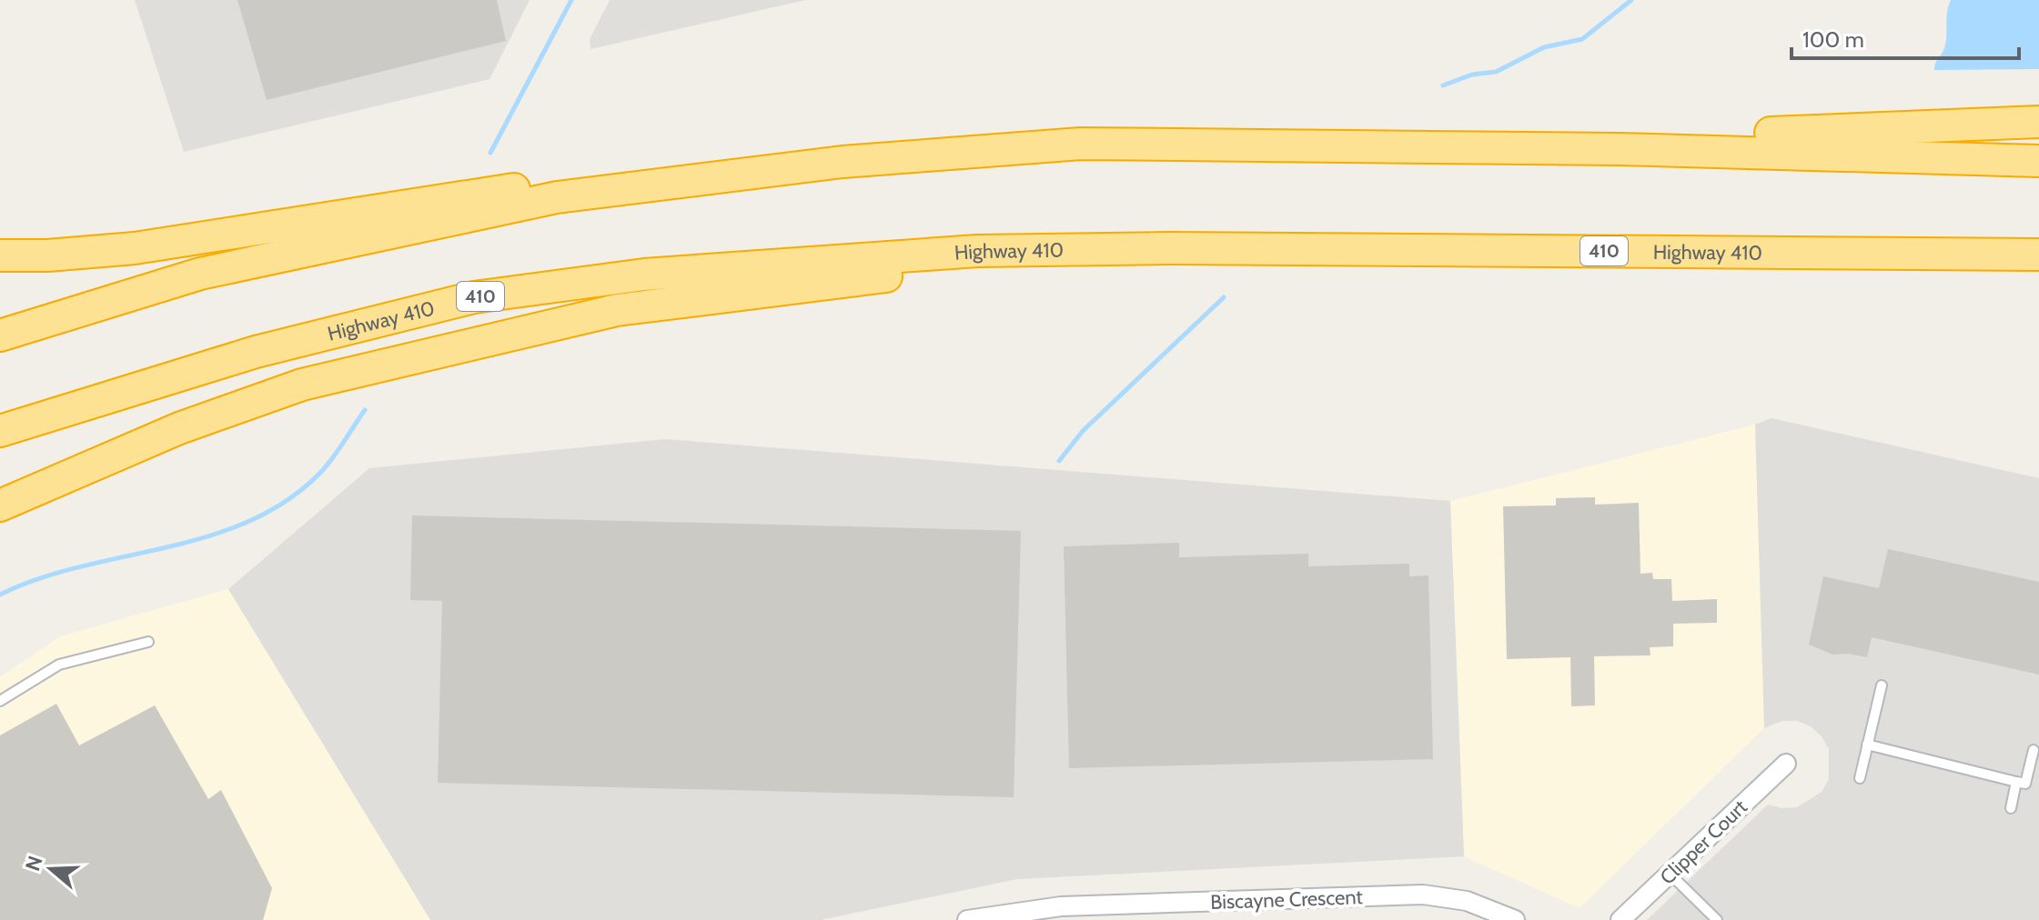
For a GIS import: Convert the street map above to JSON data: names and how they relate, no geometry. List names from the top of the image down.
{
  "streets": {
    "highway": ["Highway 410", "410"],
    "street": ["Clipper Court", "Biscayne Crescent"]
  },
  "scale_bar": "100 m",
  "north": "left"
}
